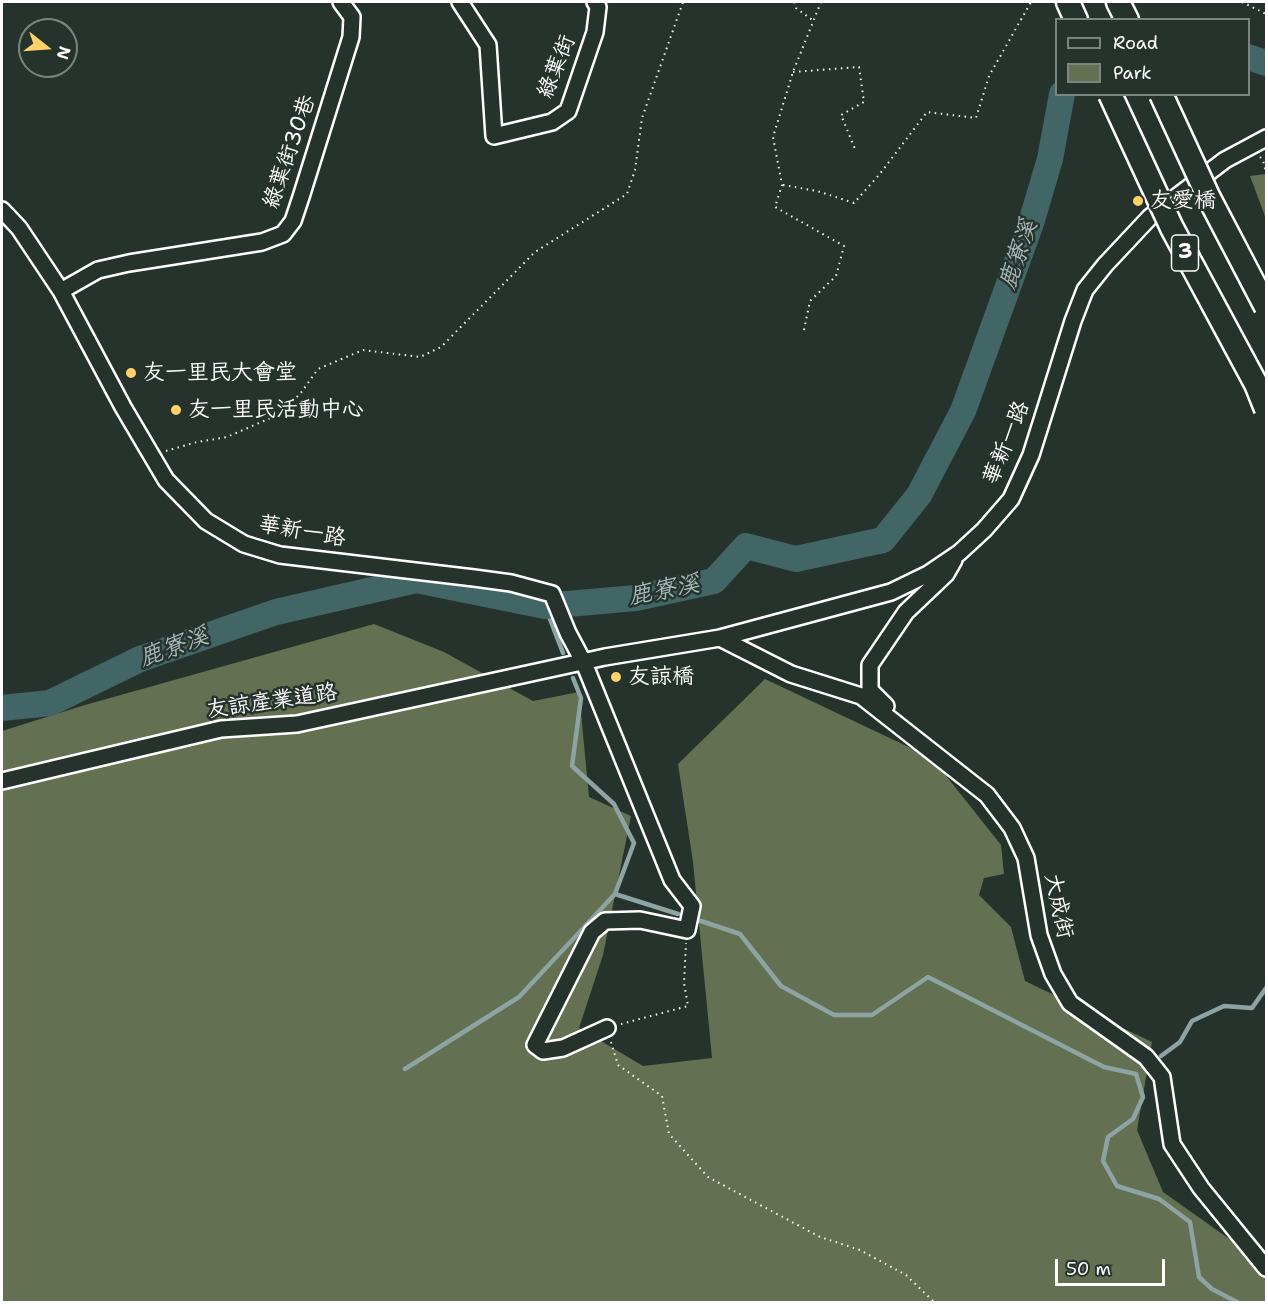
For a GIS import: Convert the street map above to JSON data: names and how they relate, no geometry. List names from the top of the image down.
{
  "streets": {
    "highway": ["3"],
    "street": [
      "綠葉街",
      "綠葉街30巷",
      "華新一路",
      "友諒產業道路",
      "大成街"
    ]
  },
  "crossings": [
    ["綠葉街30巷", "華新一路"],
    ["華新一路", "友諒產業道路"],
    ["華新一路", "大成街"]
  ],
  "water": ["鹿寮溪"],
  "places": [
    "友愛橋",
    "友一里民大會堂",
    "友一里民活動中心",
    "友諒橋"
  ],
  "legend": ["Road", "Park"],
  "scale_bar": "50 m",
  "north": "right"
}
